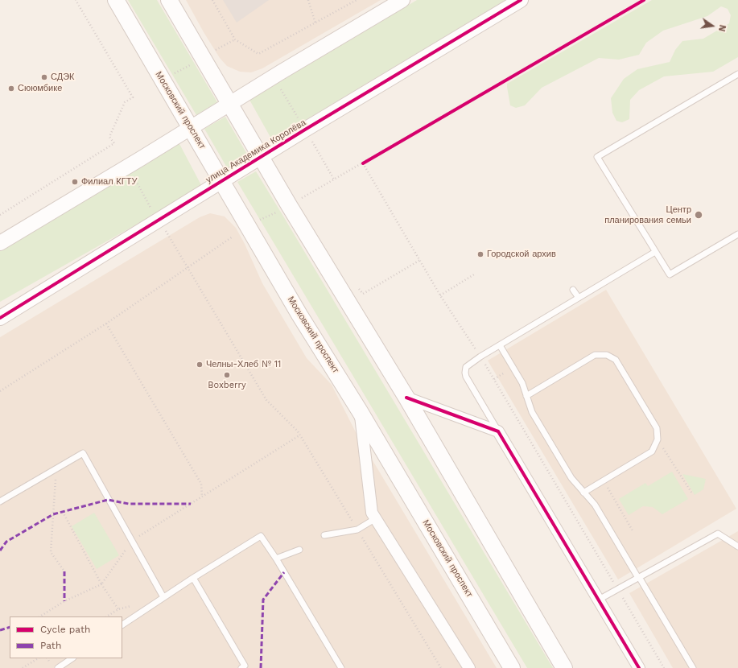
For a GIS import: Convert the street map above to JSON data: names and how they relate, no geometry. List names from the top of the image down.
{
  "streets": {
    "main road": ["Московский проспект"],
    "street": ["улица Академика Королёва"]
  },
  "crossings": [
    ["Московский проспект", "улица Академика Королёва"]
  ],
  "places": [
    "СДЭК",
    "Сююмбике",
    "Филиал КГТУ",
    "Центр планирования семьи",
    "Городской архив",
    "Челны-Хлеб № 11",
    "Boxberry"
  ],
  "legend": ["Cycle path", "Path"],
  "north": "right"
}
